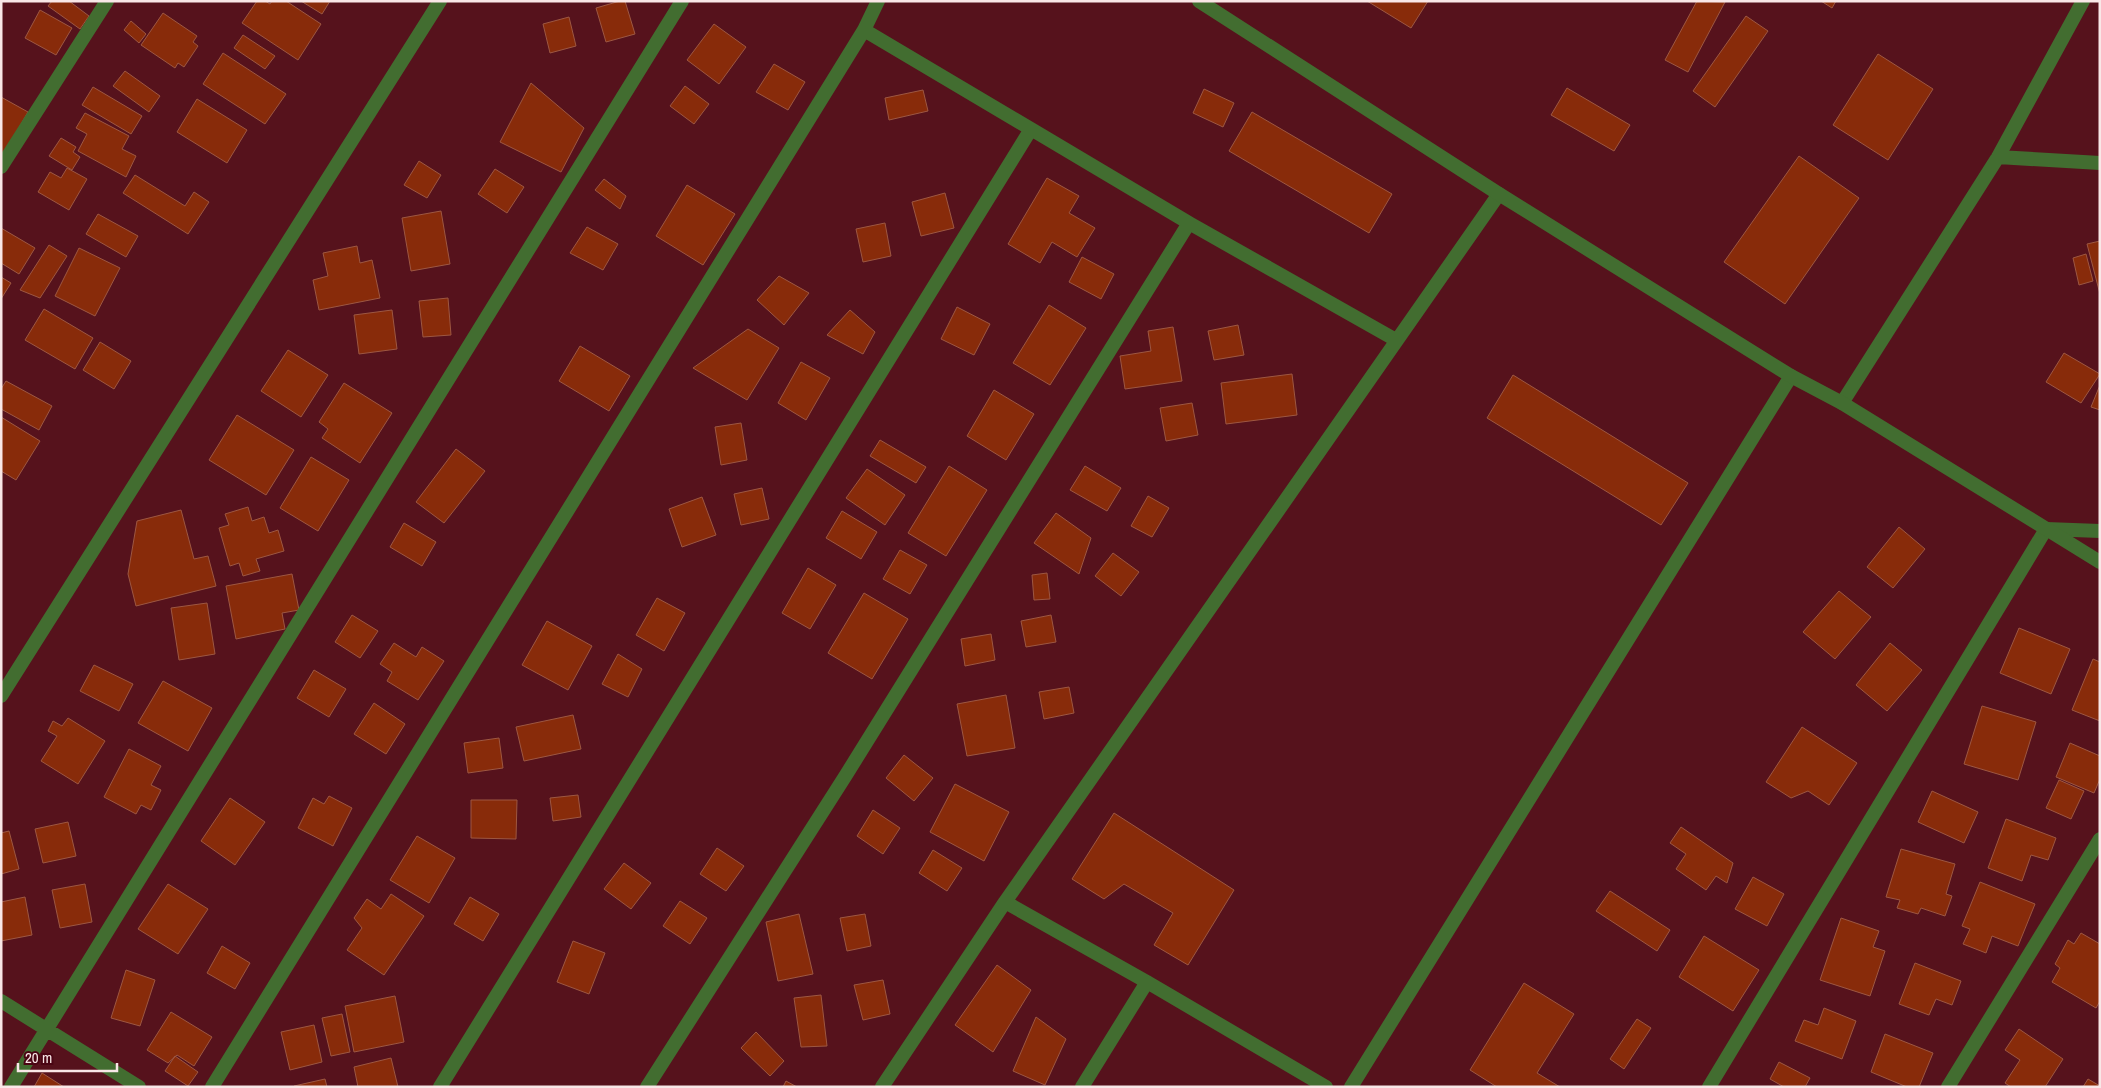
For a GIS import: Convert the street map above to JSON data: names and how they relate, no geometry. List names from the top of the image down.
{
  "scale_bar": "20 m"
}
